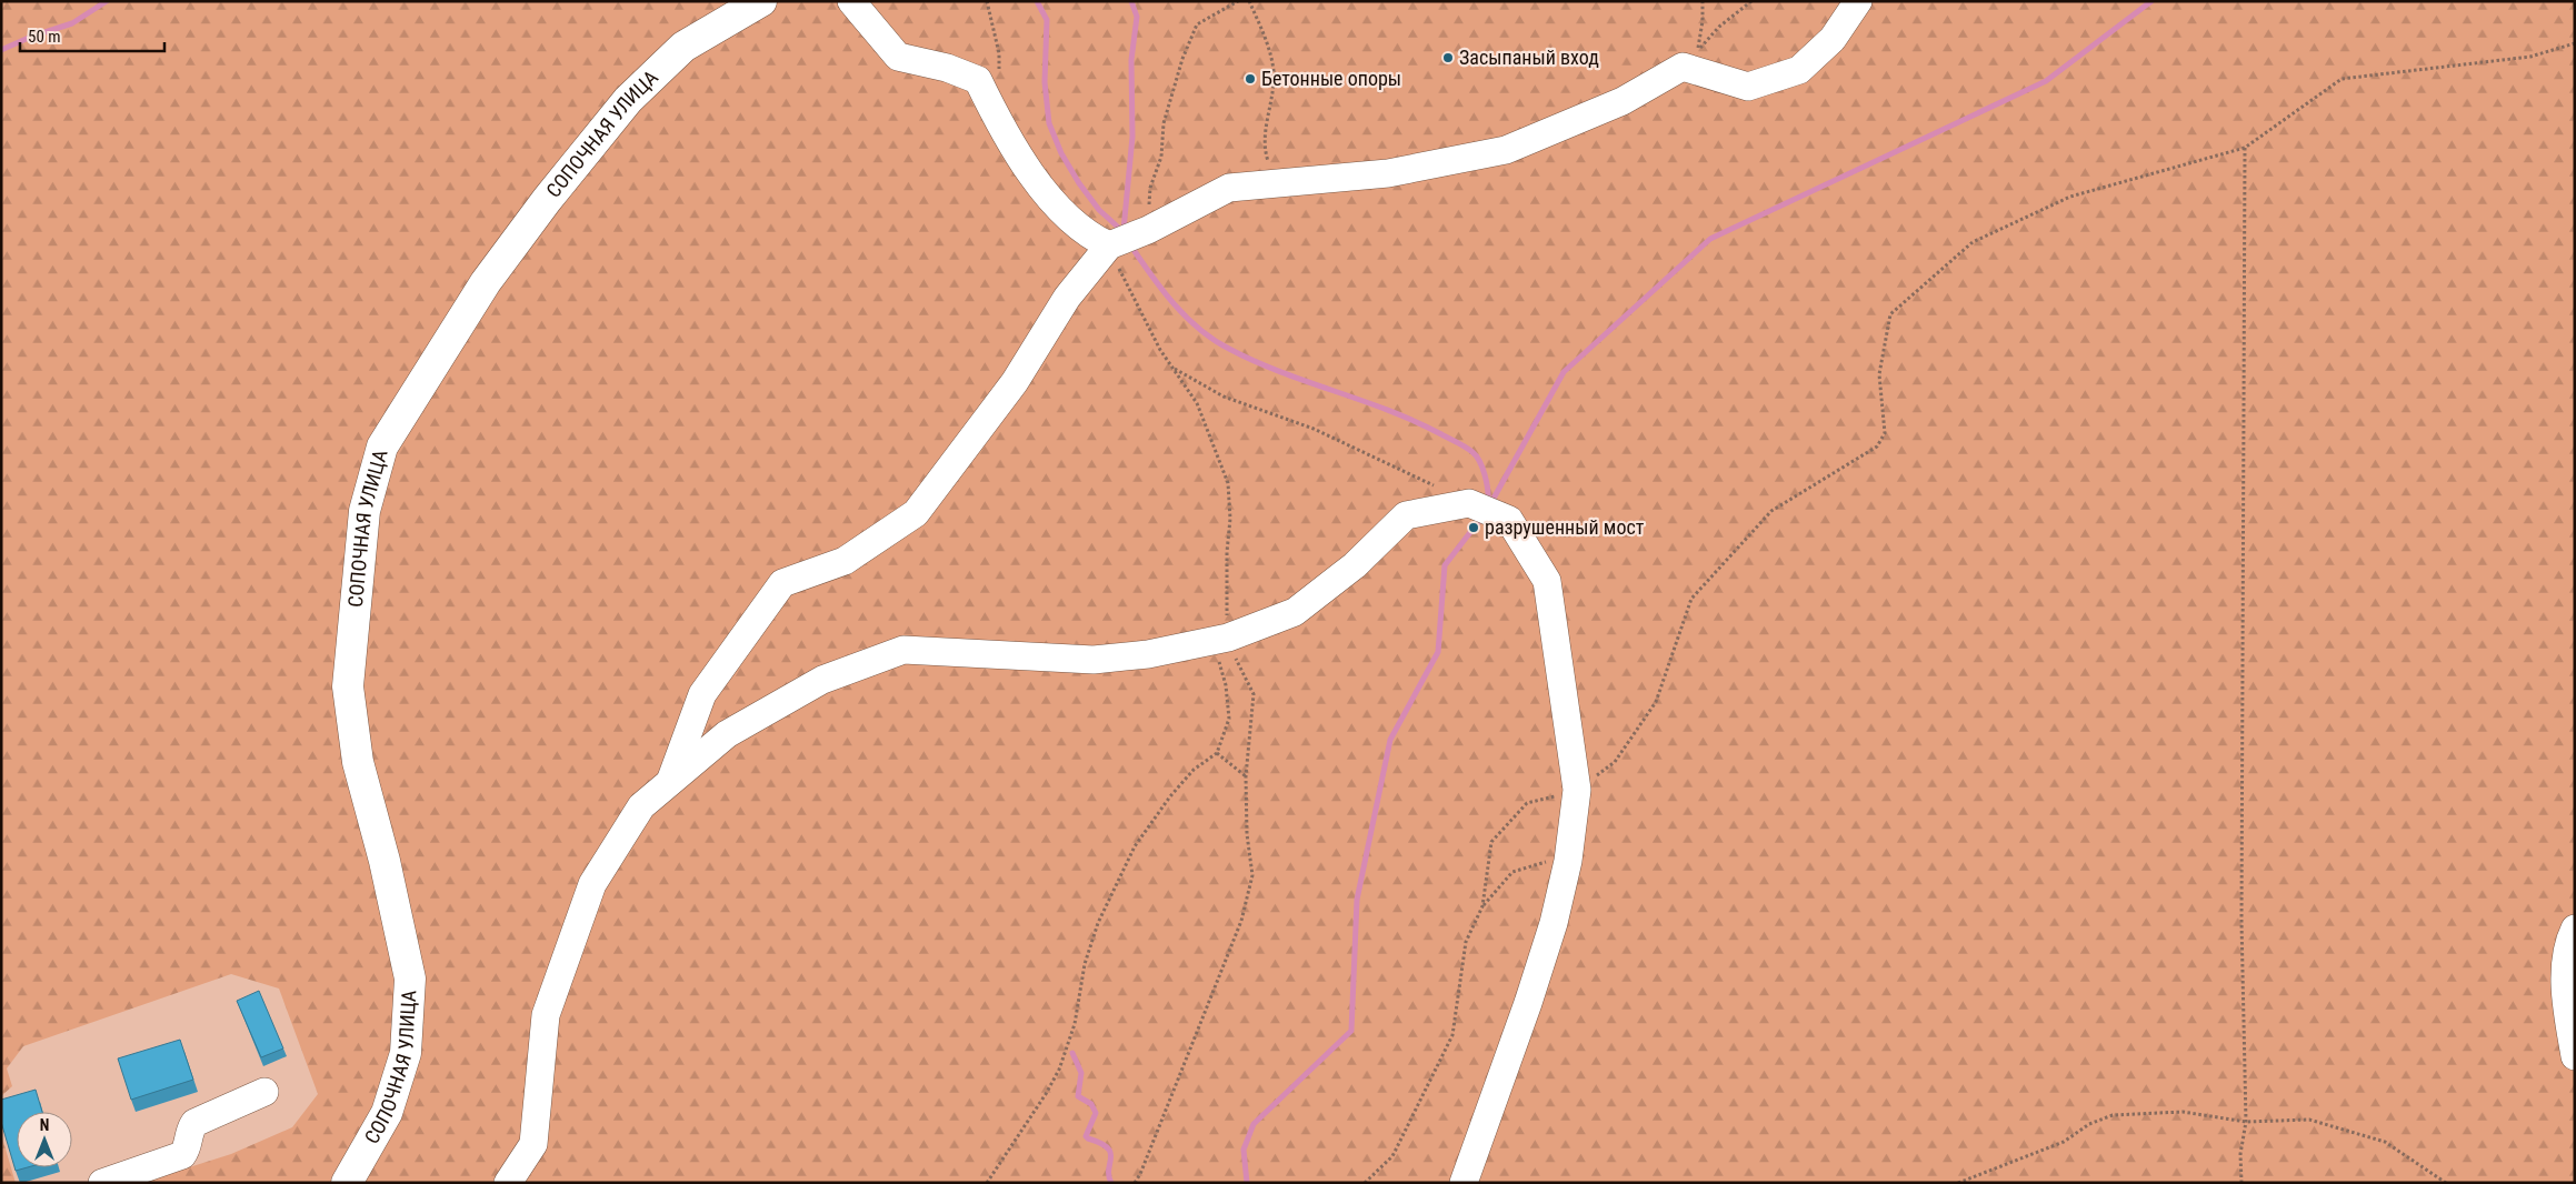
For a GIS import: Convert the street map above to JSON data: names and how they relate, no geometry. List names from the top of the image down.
{
  "streets": {
    "main road": ["СОПОЧНАЯ УЛИЦА"]
  },
  "places": ["Засыпаный вход", "Бетонные опоры", "разрушенный мост"],
  "scale_bar": "50 m",
  "north": "top"
}
